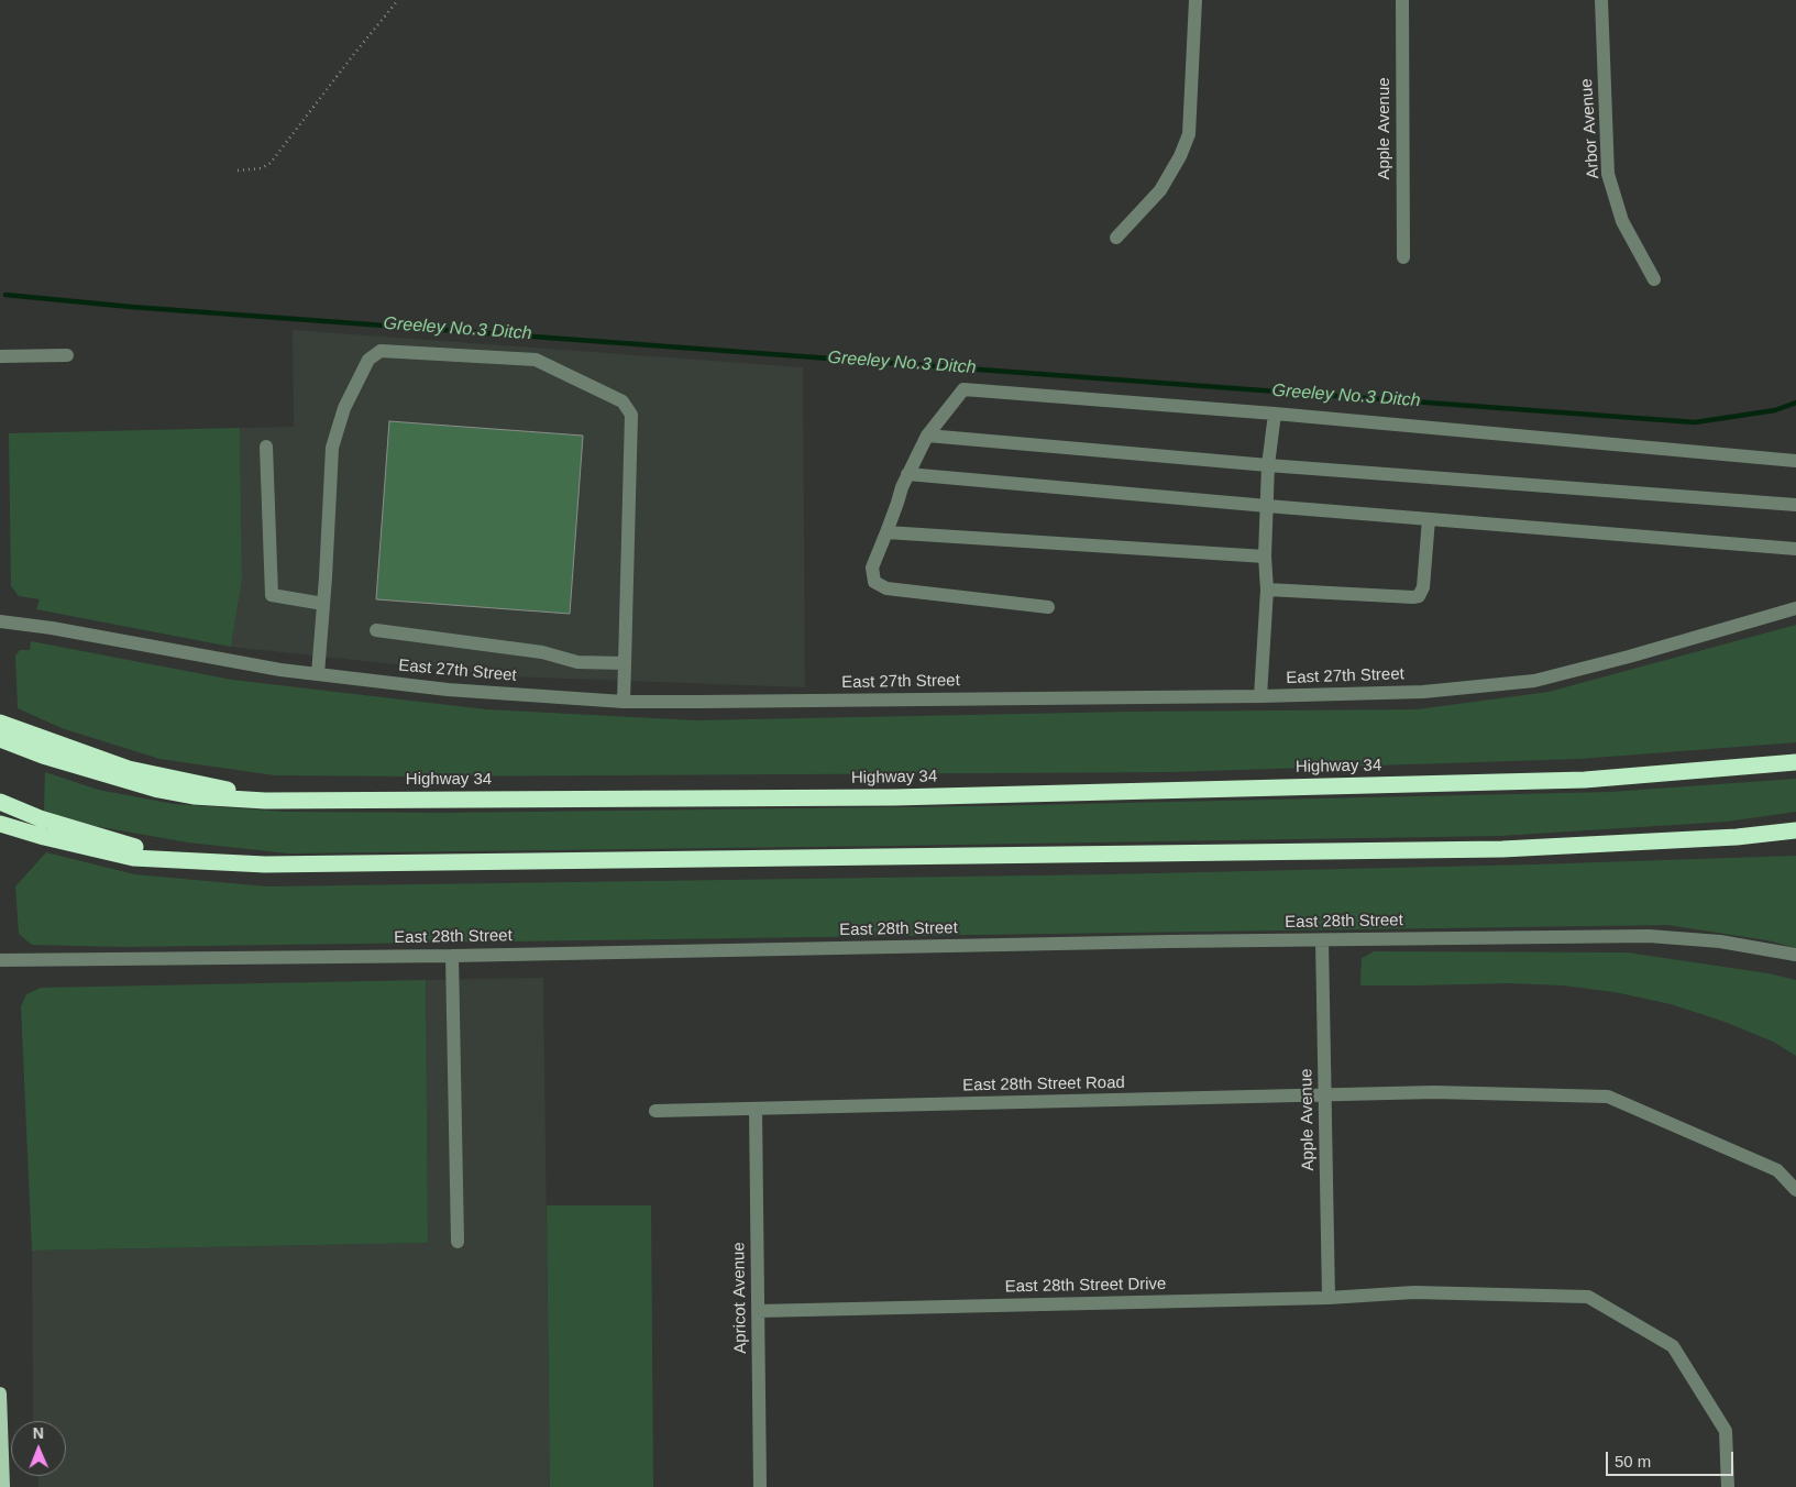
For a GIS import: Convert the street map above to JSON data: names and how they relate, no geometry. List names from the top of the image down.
{
  "streets": {
    "highway": ["Highway 34"],
    "street": [
      "Apple Avenue",
      "Arbor Avenue",
      "East 27th Street",
      "East 28th Street",
      "East 28th Street Road",
      "East 28th Street Drive",
      "Apricot Avenue"
    ]
  },
  "crossings": [
    ["Apple Avenue", "East 28th Street"],
    ["Apple Avenue", "East 28th Street Road"],
    ["Apple Avenue", "East 28th Street Drive"],
    ["East 28th Street Road", "Apricot Avenue"],
    ["East 28th Street Drive", "Apricot Avenue"]
  ],
  "water": ["Greeley No.3 Ditch"],
  "scale_bar": "50 m",
  "north": "top"
}
